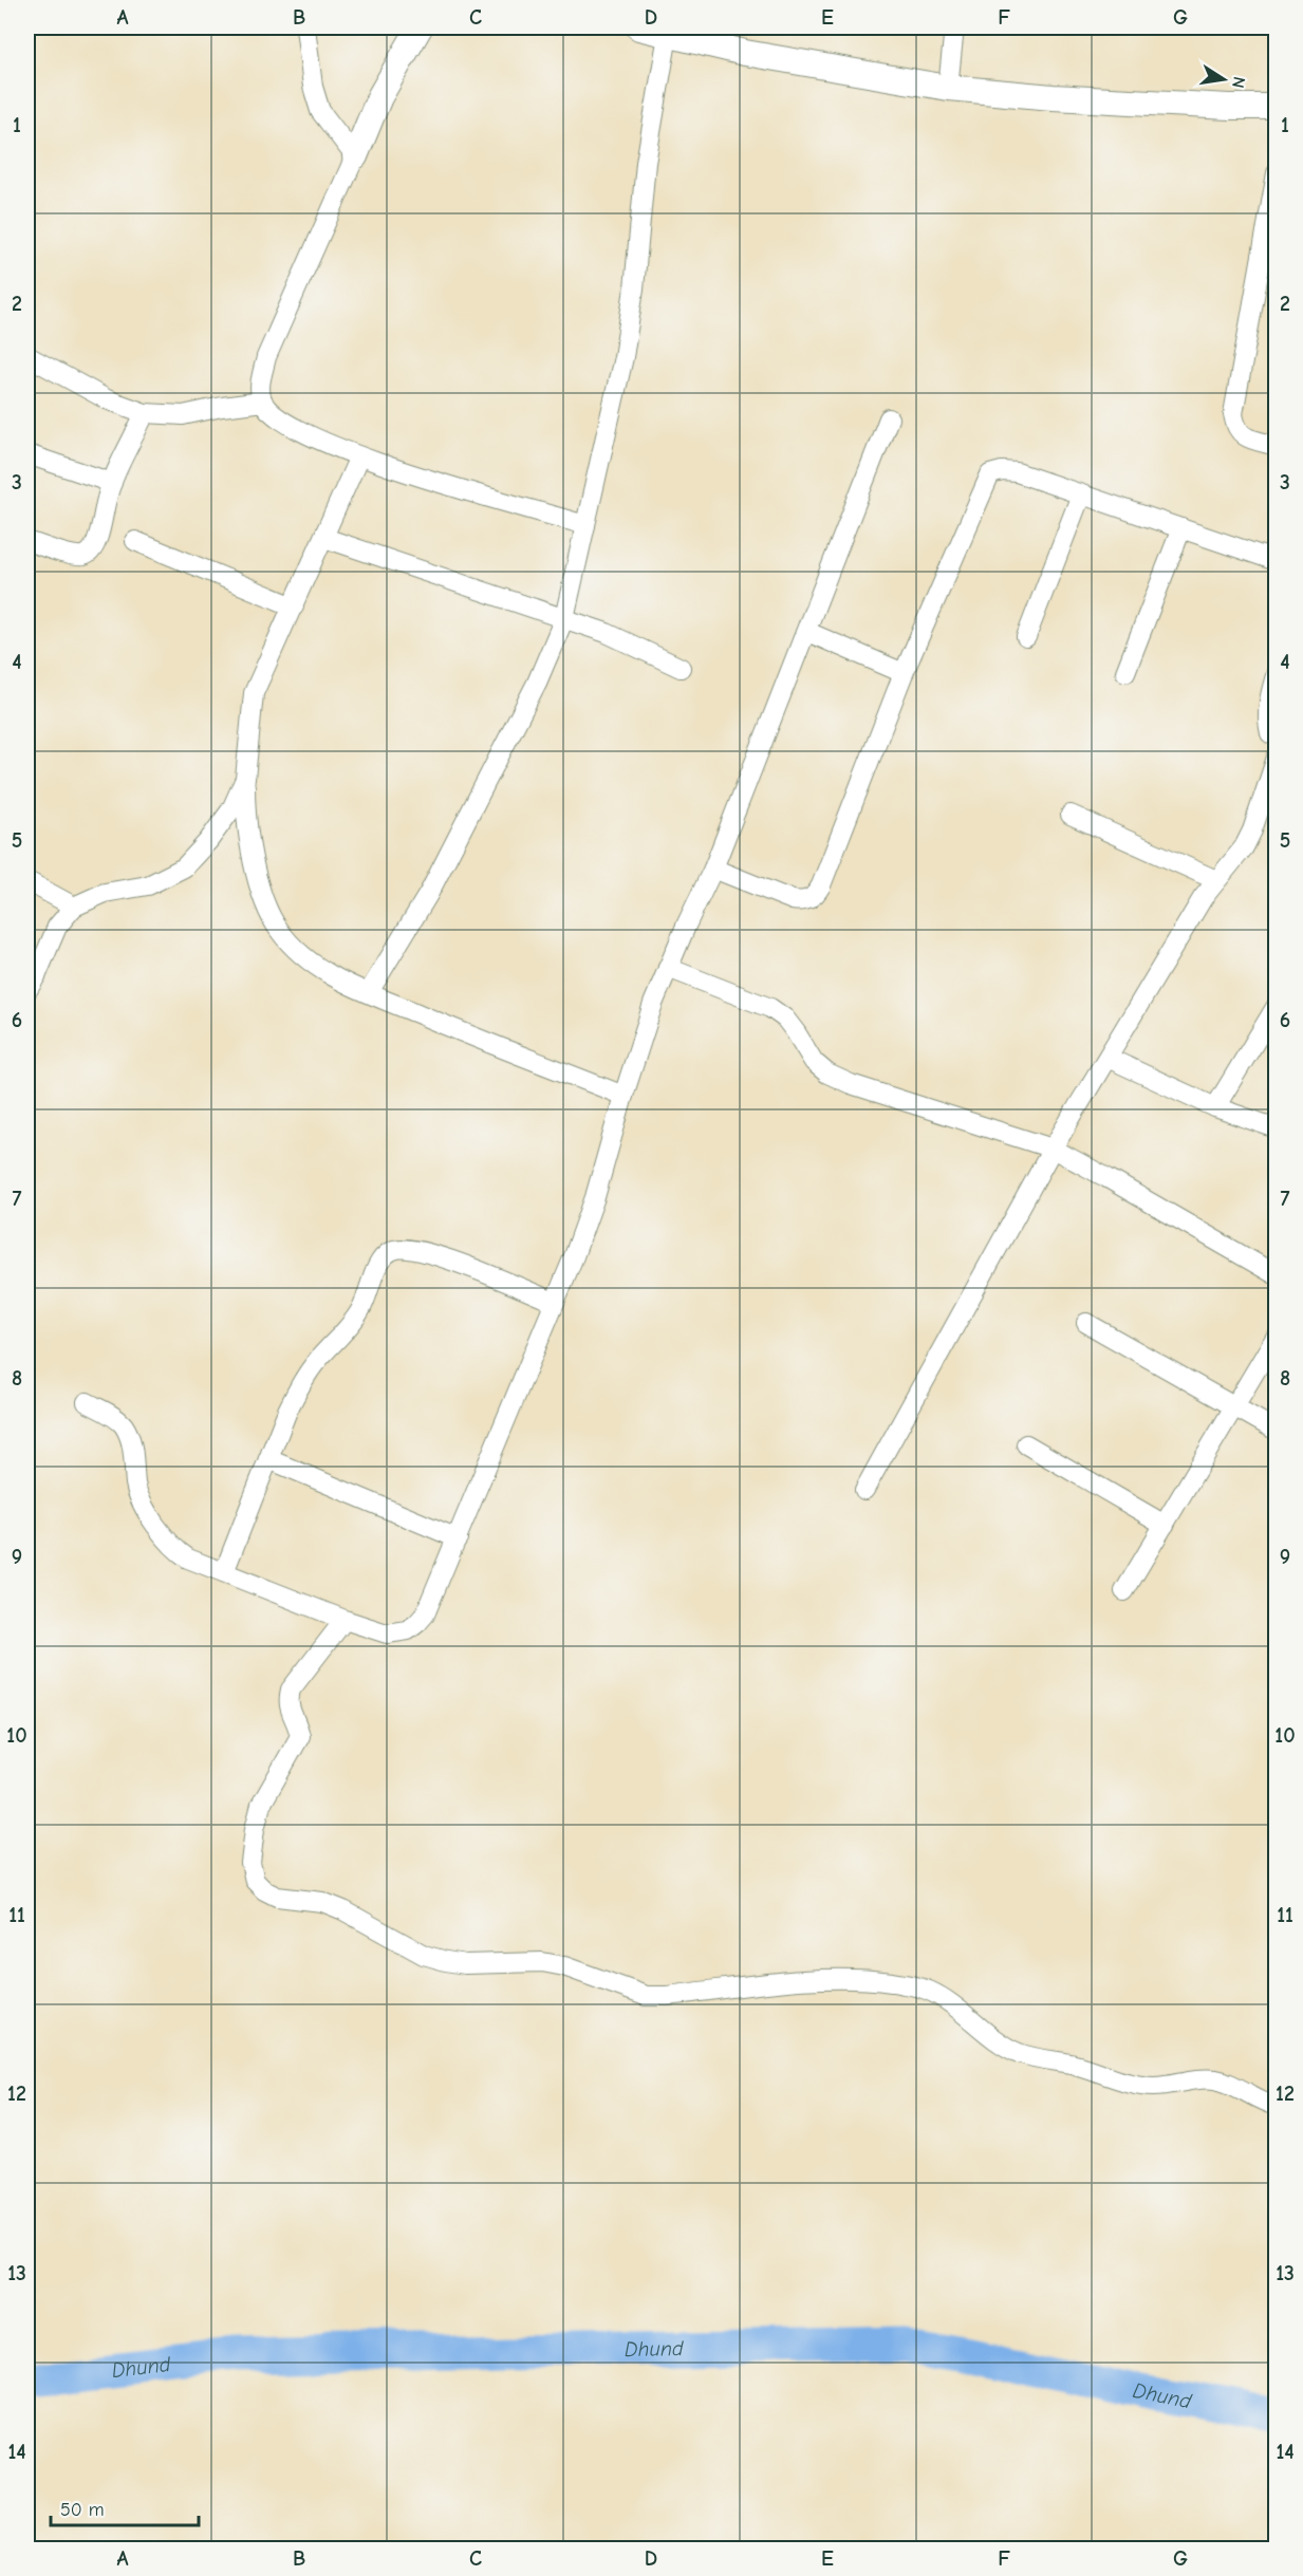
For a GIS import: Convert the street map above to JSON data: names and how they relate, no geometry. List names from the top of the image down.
{
  "water": ["Dhund"],
  "scale_bar": "50 m",
  "north": "right",
  "grid": {
    "columns": [
      "A",
      "B",
      "C",
      "D",
      "E",
      "F",
      "G"
    ],
    "rows": [
      "1",
      "2",
      "3",
      "4",
      "5",
      "6",
      "7",
      "8",
      "9",
      "10",
      "11",
      "12",
      "13",
      "14"
    ]
  }
}
